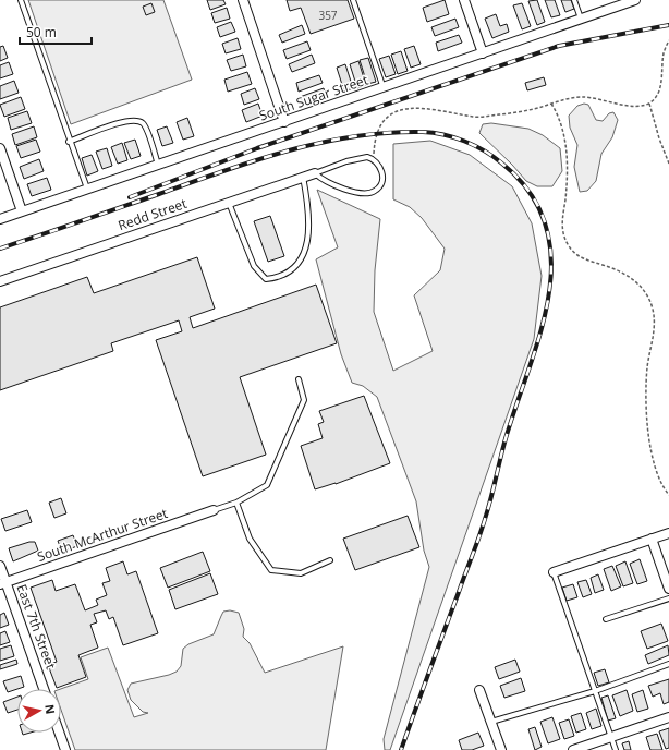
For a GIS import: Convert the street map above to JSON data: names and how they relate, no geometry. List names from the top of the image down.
{
  "streets": {
    "street": [
      "South Sugar Street",
      "Redd Street",
      "South McArthur Street",
      "East 7th Street"
    ]
  },
  "crossings": [
    ["South McArthur Street", "East 7th Street"]
  ],
  "house_numbers": ["357"],
  "scale_bar": "50 m",
  "north": "right"
}
